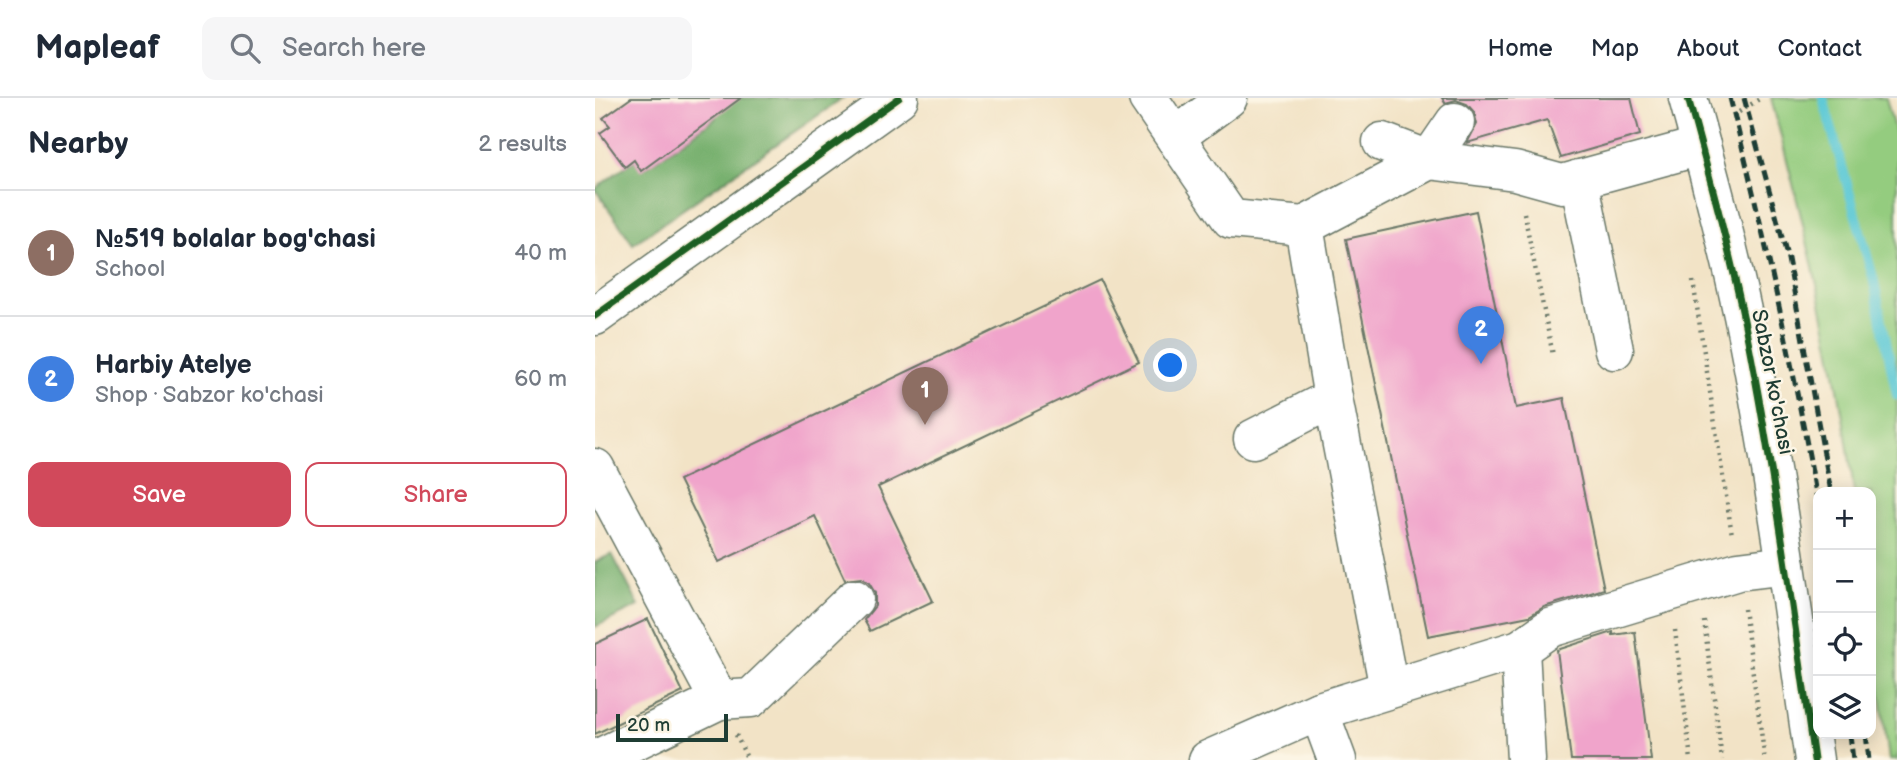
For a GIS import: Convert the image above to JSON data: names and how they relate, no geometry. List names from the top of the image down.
{
  "streets": {
    "street": ["Sabzor ko'chasi"]
  },
  "scale_bar": "20 m",
  "page": {
    "header": "Mapleaf",
    "search": "Search here",
    "nav": [
      "Home",
      "Map",
      "About",
      "Contact"
    ],
    "heading": ["Nearby", "2 results"],
    "list": [
      {
        "mark": "1",
        "name": "№519 bolalar bog'chasi",
        "note": "School",
        "value": "40 m"
      },
      {
        "mark": "2",
        "name": "Harbiy Atelye",
        "note": "Shop · Sabzor ko'chasi",
        "value": "60 m"
      }
    ],
    "pins": ["2", "1"],
    "buttons": ["Save", "Share"],
    "map_buttons": ["+", "−"],
    "scale": "20 m"
  }
}
